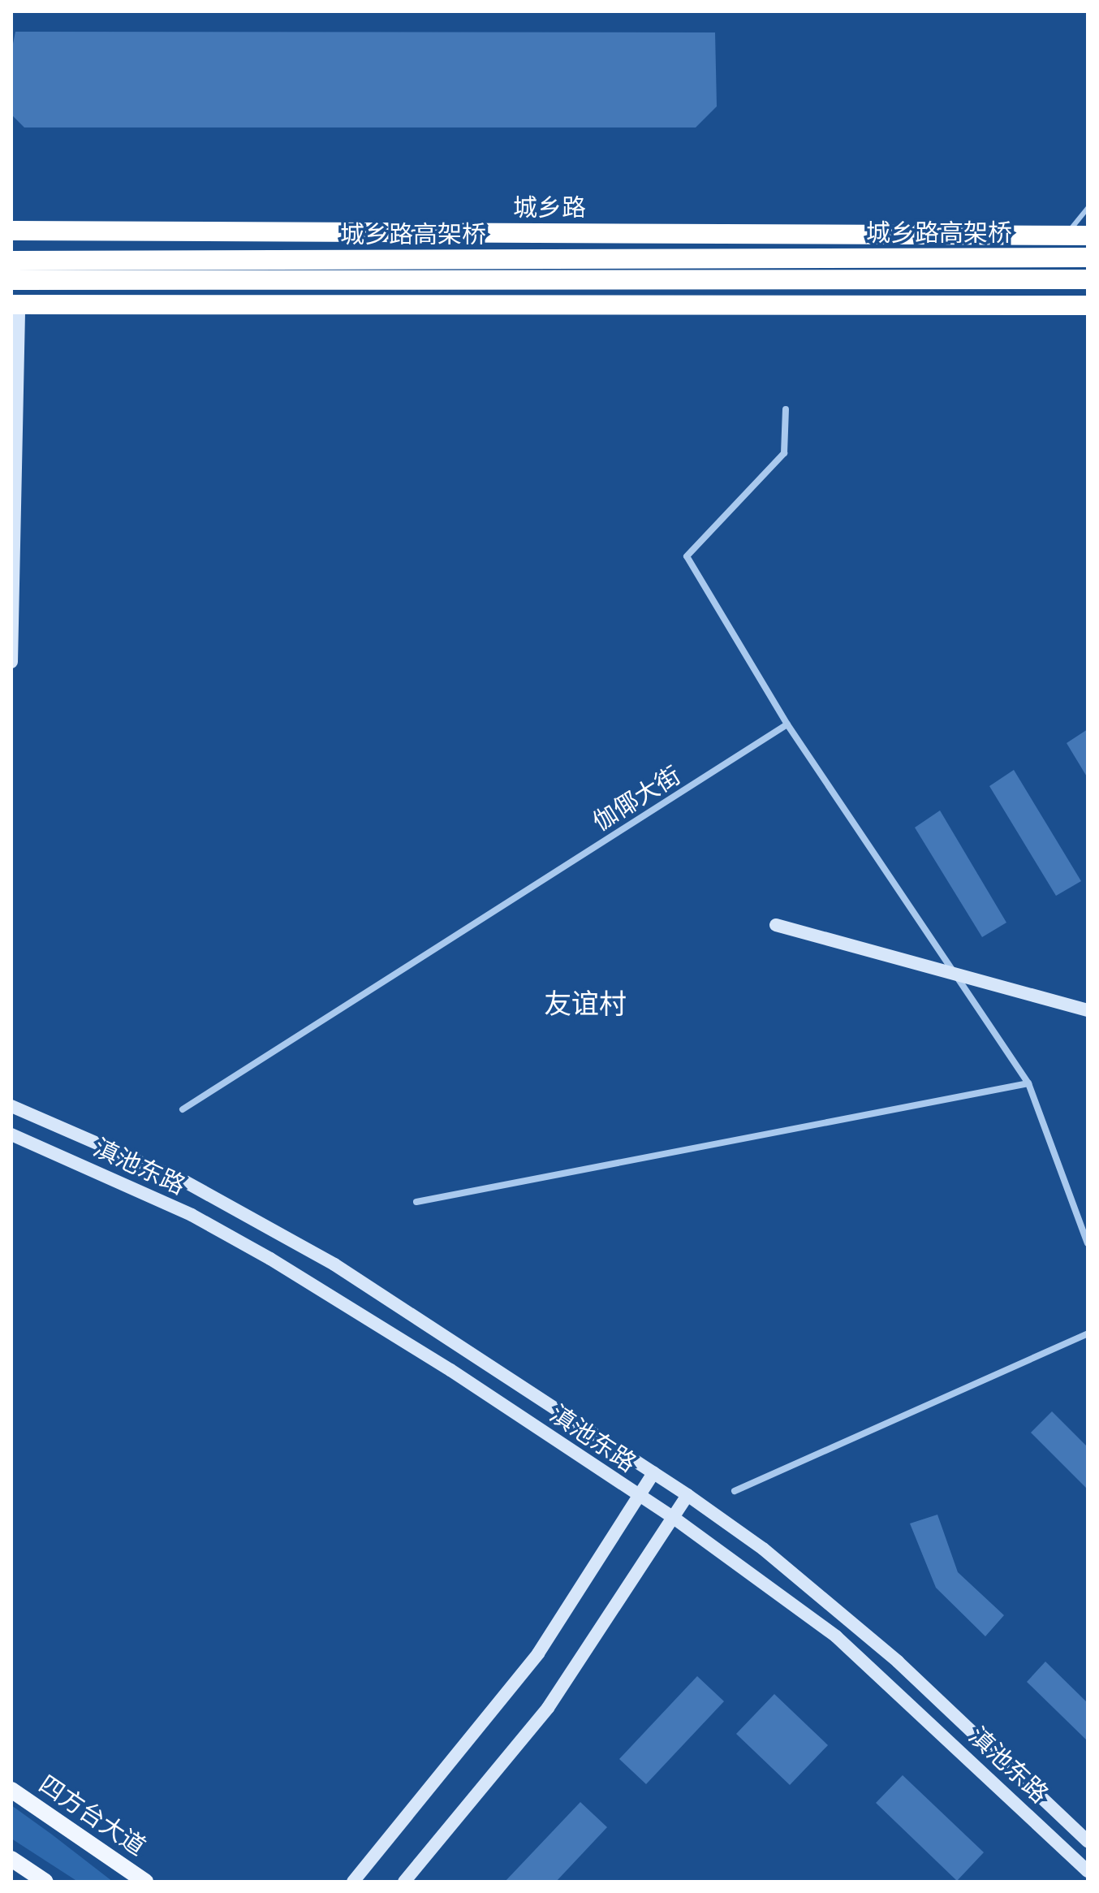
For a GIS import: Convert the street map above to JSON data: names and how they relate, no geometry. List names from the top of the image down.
{
  "streets": {
    "highway": ["城乡路", "城乡路高架桥"],
    "main road": ["四方台大道"],
    "street": ["伽倻大街", "滇池东路"]
  },
  "districts": ["友谊村"]
}
